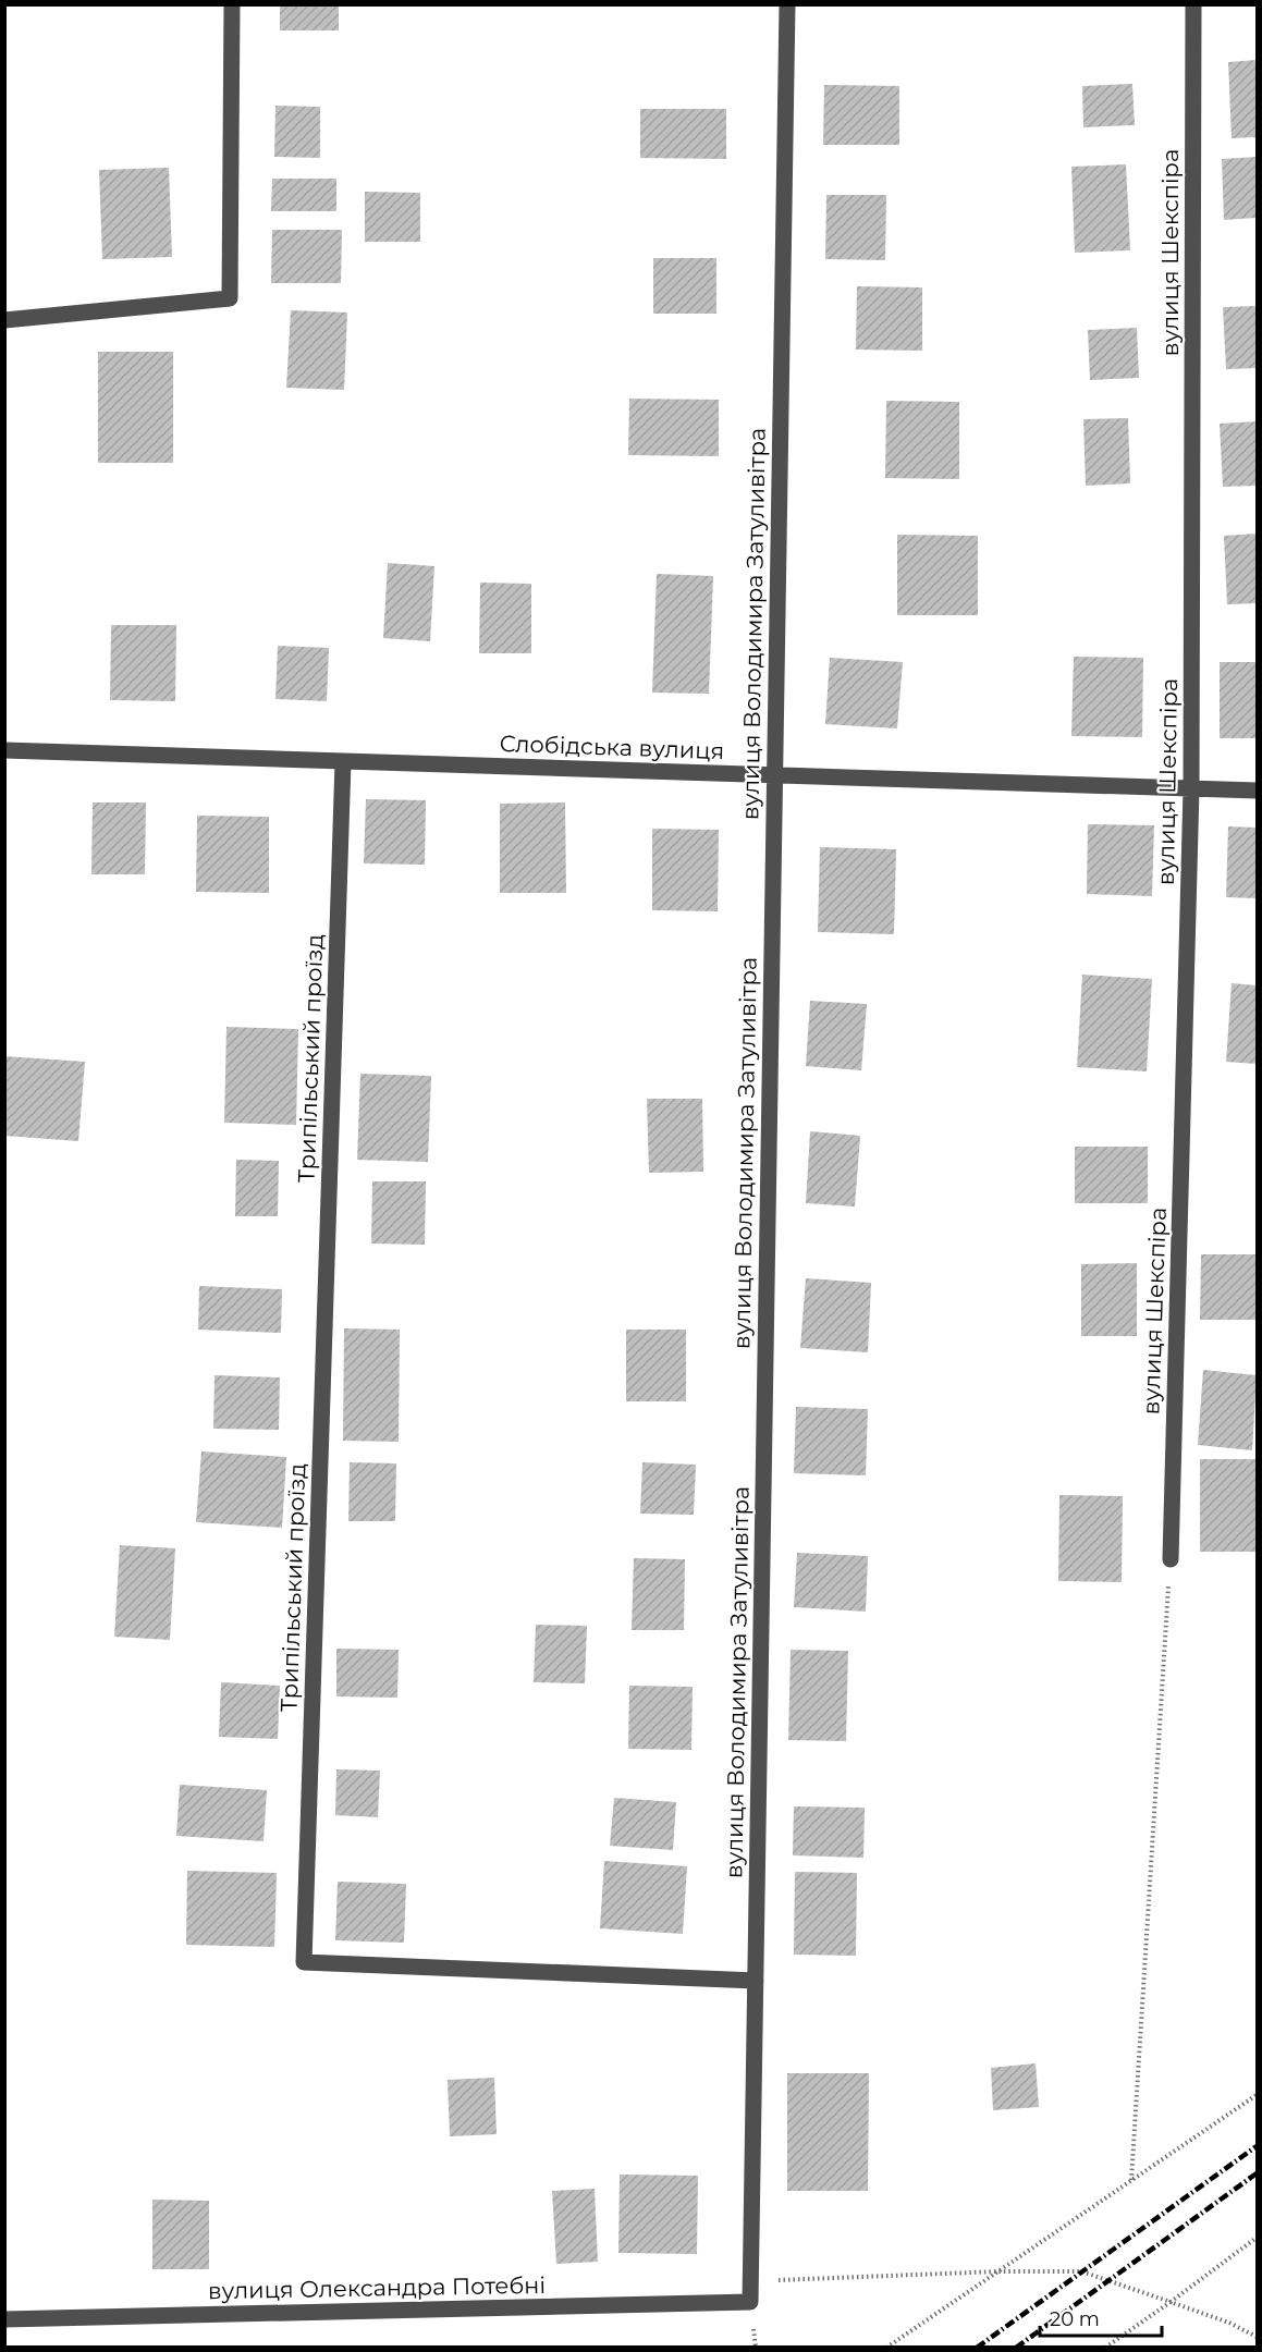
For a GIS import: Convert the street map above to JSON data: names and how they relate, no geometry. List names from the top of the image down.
{
  "streets": {
    "street": [
      "вулиця Шекспіра",
      "вулиця Володимира Затуливітра",
      "Слобідська вулиця",
      "Трипільський проїзд",
      "вулиця Олександра Потебні"
    ]
  },
  "crossings": [
    ["вулиця Шекспіра", "Слобідська вулиця"],
    ["вулиця Володимира Затуливітра", "Слобідська вулиця"],
    ["вулиця Володимира Затуливітра", "Трипільський проїзд"],
    ["вулиця Володимира Затуливітра", "вулиця Олександра Потебні"],
    ["Слобідська вулиця", "Трипільський проїзд"]
  ],
  "scale_bar": "20 m"
}
